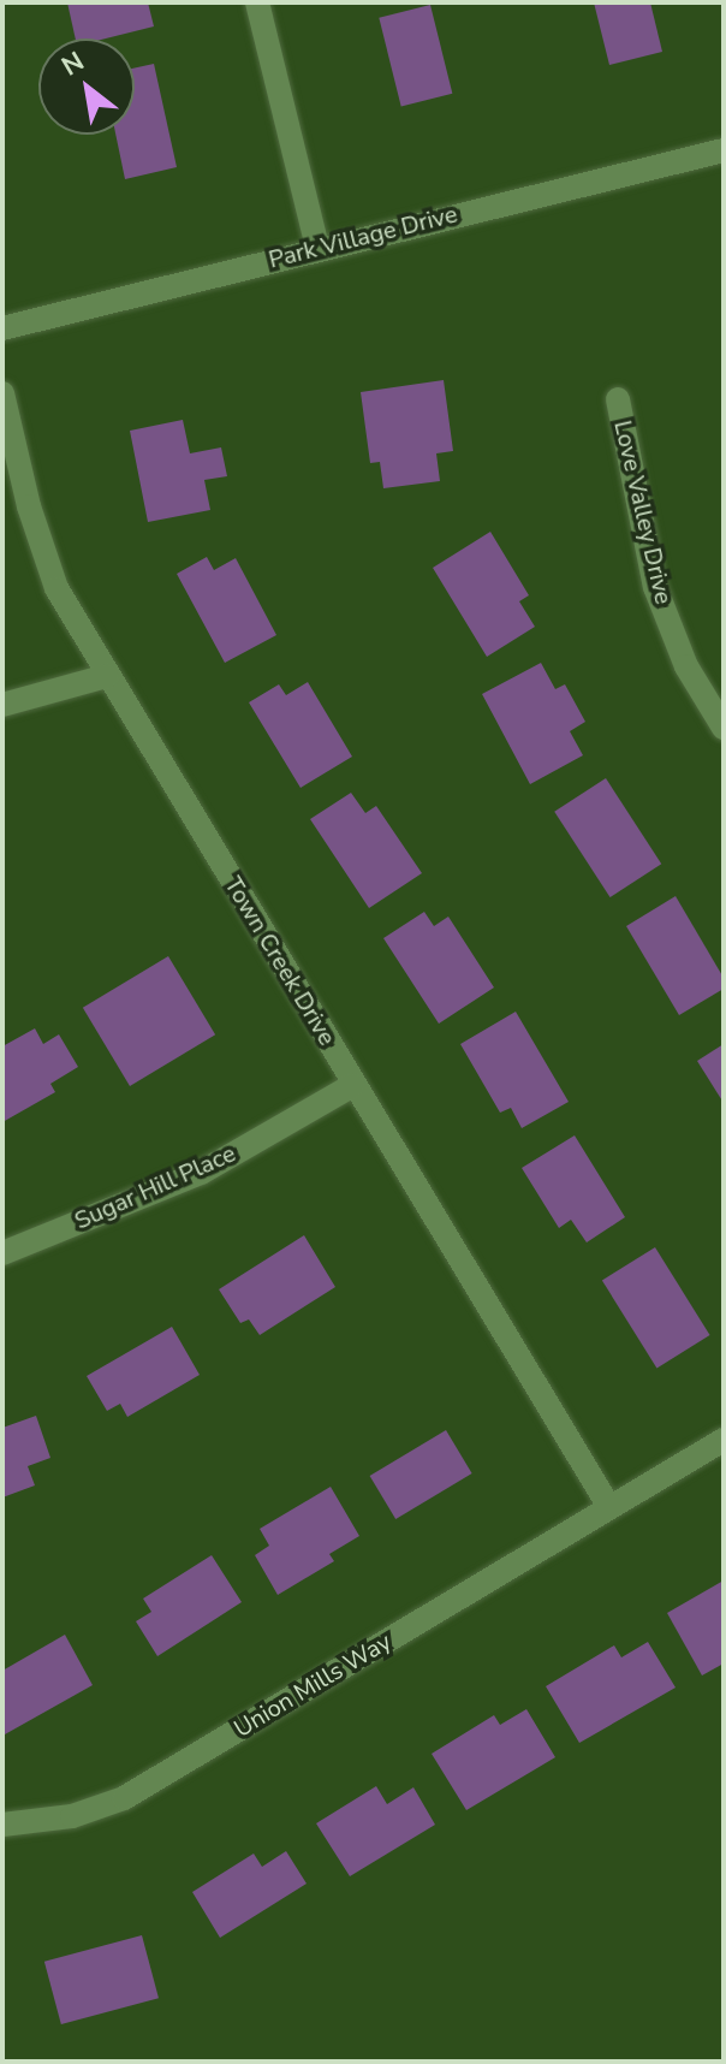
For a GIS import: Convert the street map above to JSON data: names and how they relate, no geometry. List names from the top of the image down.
{
  "streets": {
    "street": [
      "Park Village Drive",
      "Love Valley Drive",
      "Town Creek Drive",
      "Sugar Hill Place",
      "Union Mills Way"
    ]
  },
  "crossings": [
    ["Town Creek Drive", "Sugar Hill Place"],
    ["Town Creek Drive", "Union Mills Way"]
  ],
  "north": "top left"
}
